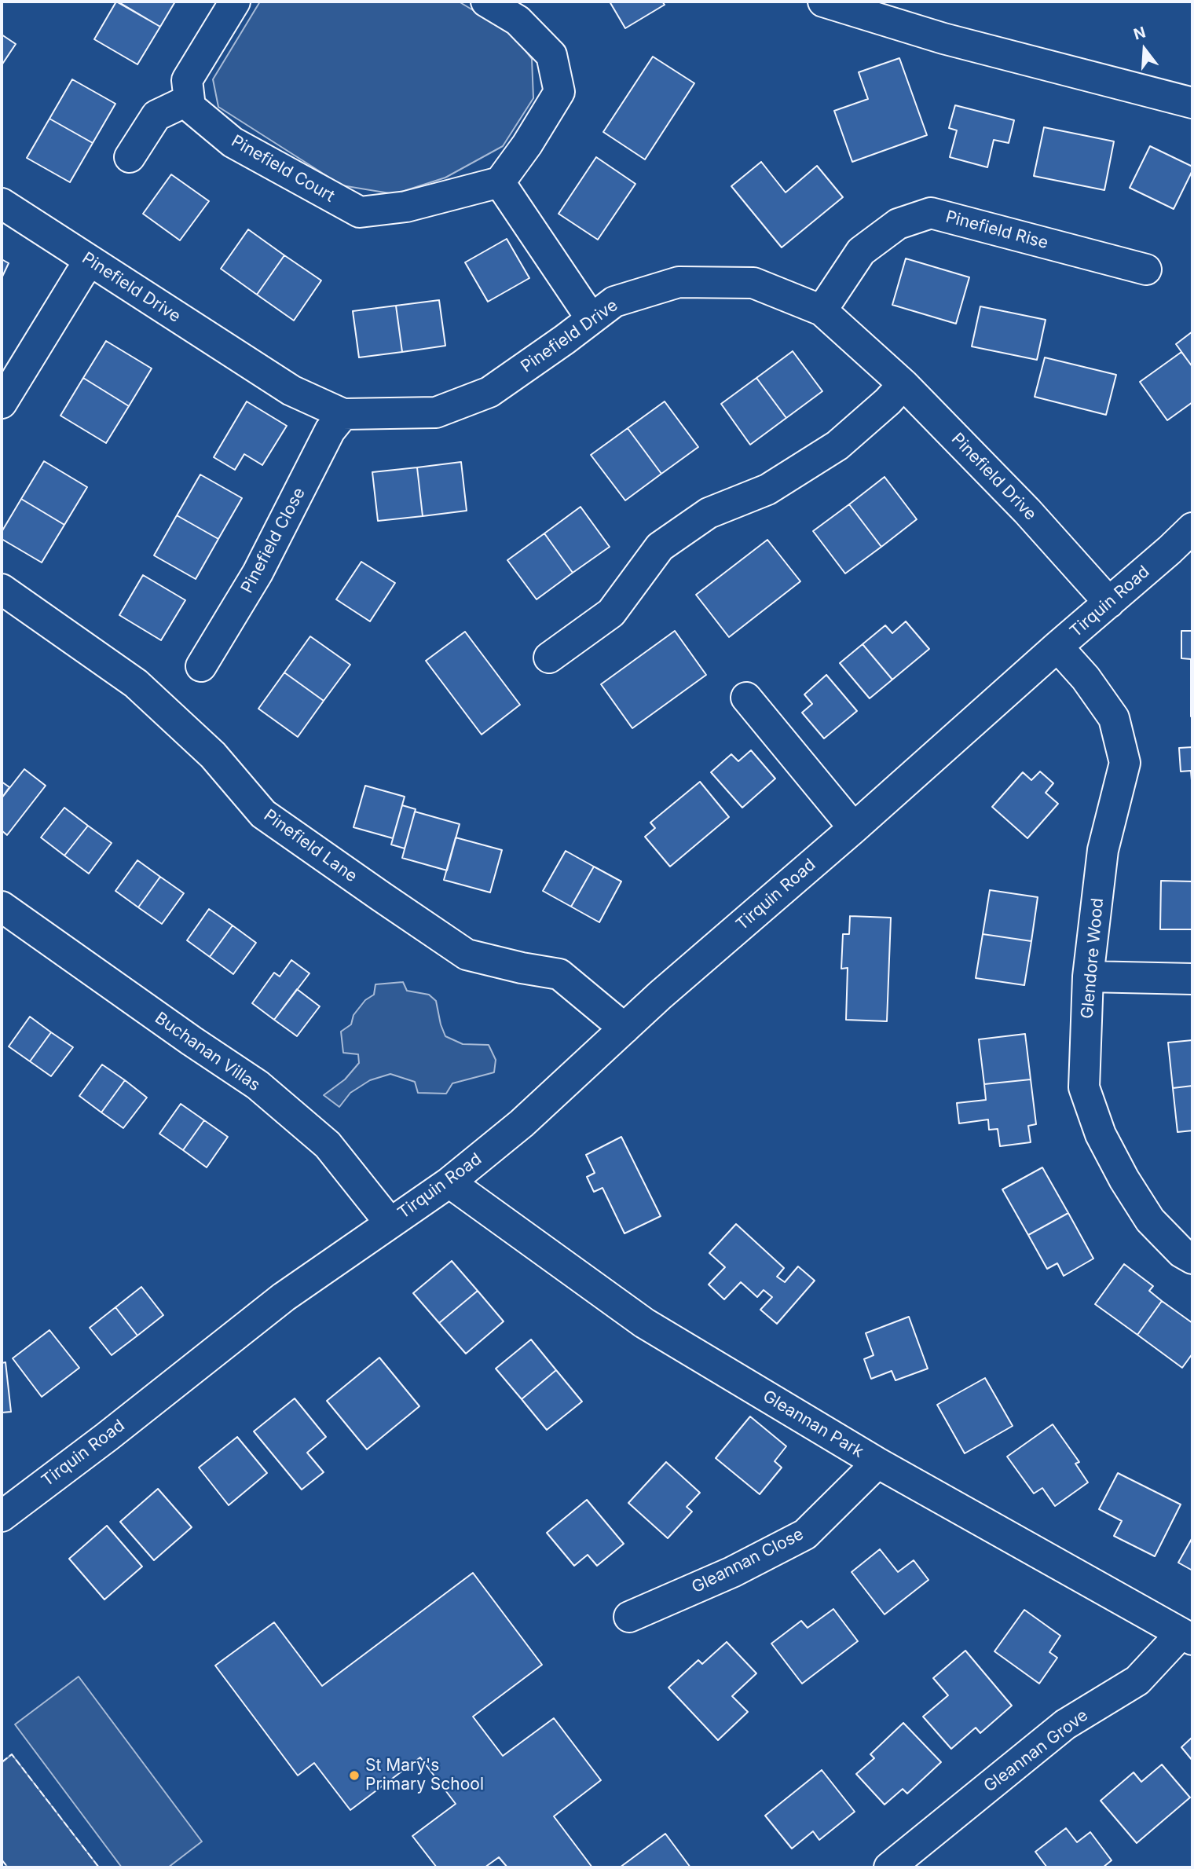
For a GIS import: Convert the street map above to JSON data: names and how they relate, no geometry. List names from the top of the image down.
{
  "streets": {
    "street": [
      "Pinefield Court",
      "Pinefield Rise",
      "Pinefield Drive",
      "Pinefield Close",
      "Tirquin Road",
      "Pinefield Lane",
      "Glendore Wood",
      "Buchanan Villas",
      "Gleannan Park",
      "Gleannan Close",
      "Gleannan Grove"
    ]
  },
  "crossings": [
    ["Pinefield Rise", "Pinefield Drive"],
    ["Pinefield Drive", "Pinefield Close"],
    ["Pinefield Drive", "Tirquin Road"],
    ["Tirquin Road", "Pinefield Lane"],
    ["Tirquin Road", "Glendore Wood"],
    ["Tirquin Road", "Buchanan Villas"],
    ["Tirquin Road", "Gleannan Park"],
    ["Gleannan Park", "Gleannan Close"],
    ["Gleannan Park", "Gleannan Grove"]
  ],
  "places": ["St Mary's Primary School"],
  "north": "top"
}
